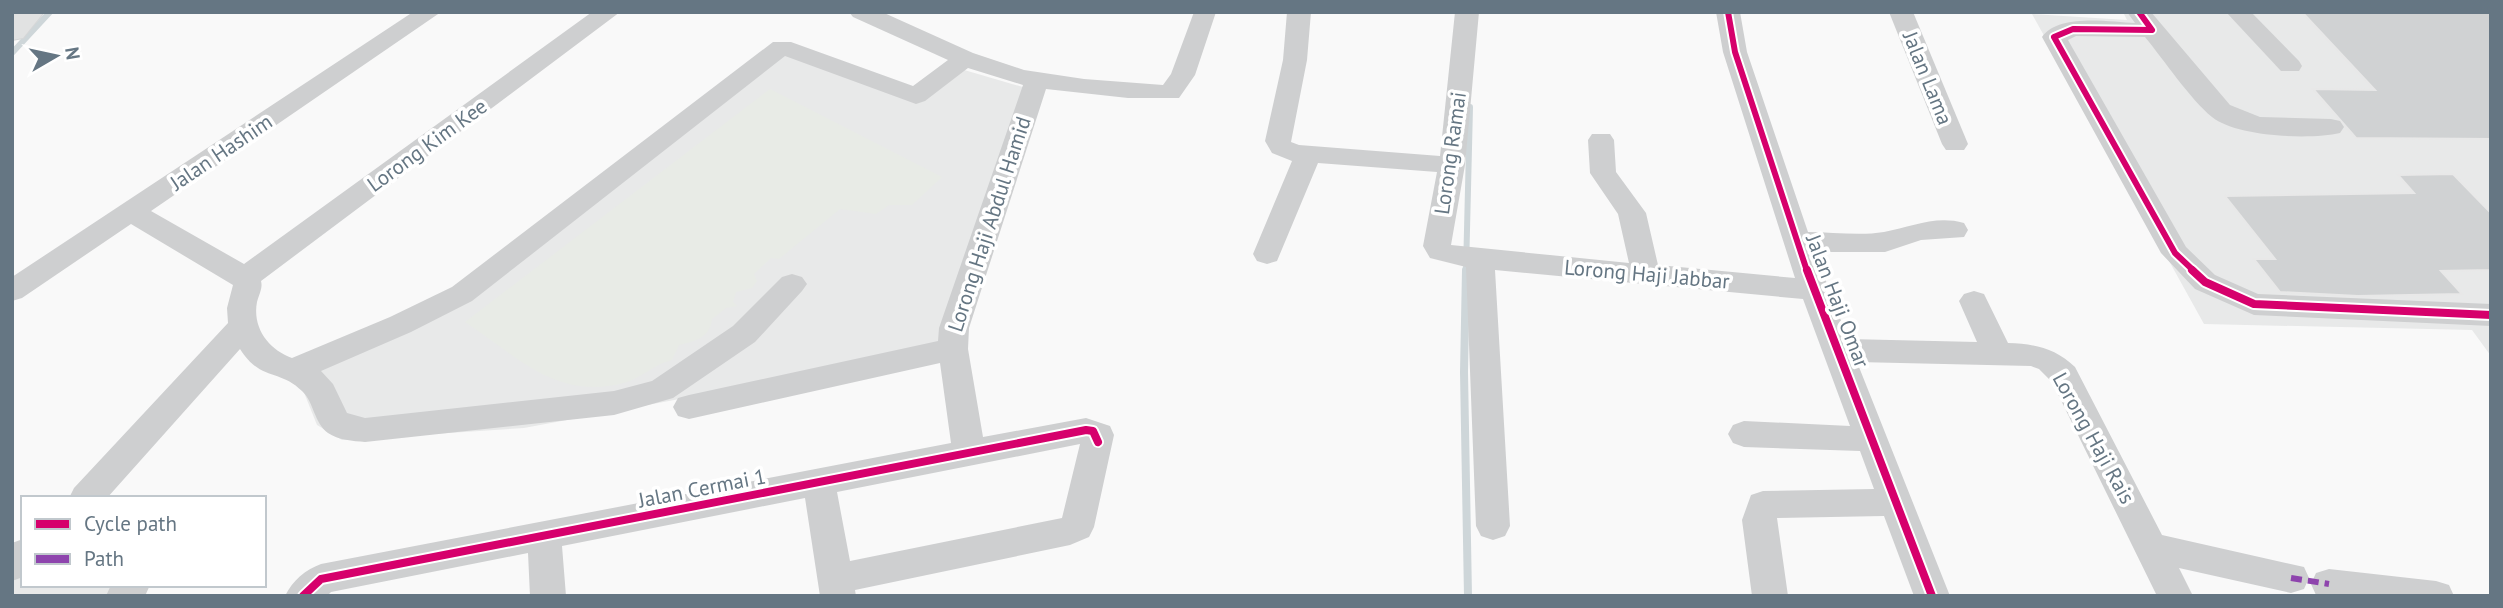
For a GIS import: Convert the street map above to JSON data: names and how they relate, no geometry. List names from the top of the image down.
{
  "streets": {
    "street": [
      "Jalan Lama",
      "Lorong Kim Kee",
      "Jalan Hashim",
      "Lorong Ramai",
      "Lorong Haji Abdul Hamid",
      "Lorong Haji Jabbar",
      "Jalan Haji Omar",
      "Lorong Haji Rais",
      "Jalan Cermai 1"
    ]
  },
  "crossings": [
    ["Lorong Ramai", "Lorong Haji Jabbar"],
    ["Lorong Haji Abdul Hamid", "Jalan Cermai 1"],
    ["Lorong Haji Jabbar", "Jalan Haji Omar"],
    ["Jalan Haji Omar", "Lorong Haji Rais"]
  ],
  "legend": ["Cycle path", "Path"],
  "north": "right"
}
